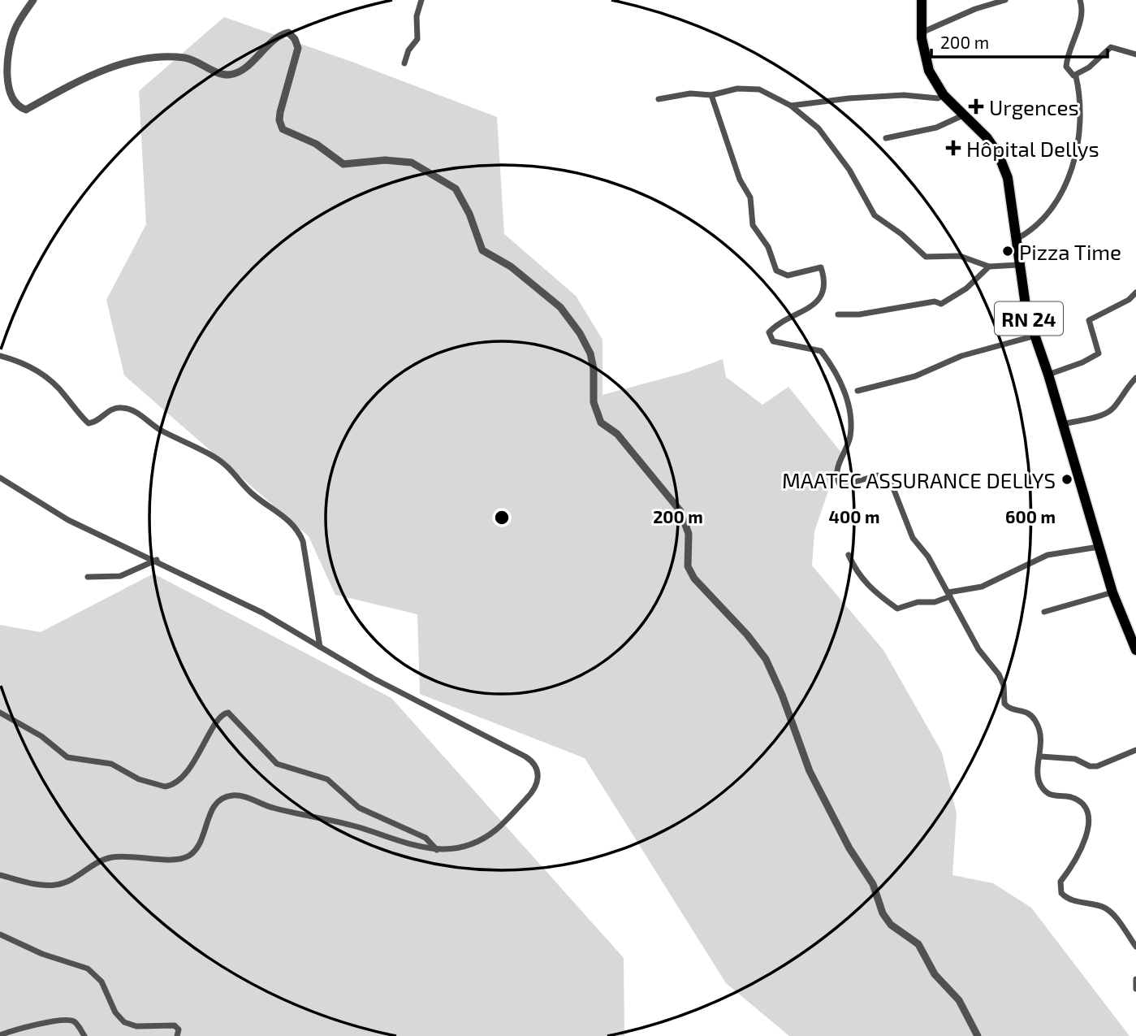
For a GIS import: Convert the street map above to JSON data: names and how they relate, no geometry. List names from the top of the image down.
{
  "streets": {
    "main road": ["RN 24"]
  },
  "places": {
    "health": ["Urgences", "Hôpital Dellys"],
    "other": ["Pizza Time", "MAATEC ASSURANCE DELLYS"]
  },
  "scale_bar": "200 m",
  "rings": ["200 m", "400 m", "600 m"]
}
